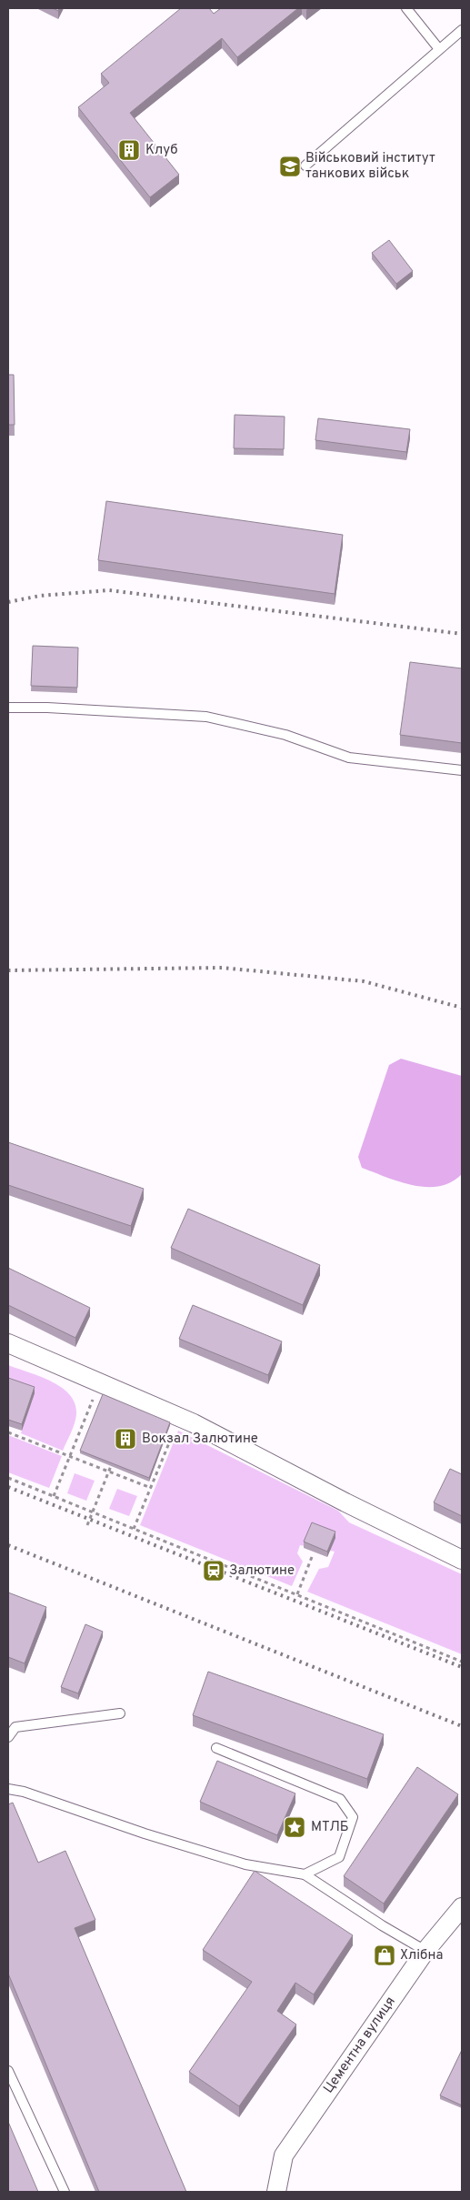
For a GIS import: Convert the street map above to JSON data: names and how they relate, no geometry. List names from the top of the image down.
{
  "streets": {
    "street": ["Цементна вулиця"]
  },
  "places": {
    "building": ["Клуб", "Вокзал Залютине"],
    "school or university": ["Військовий інститут танкових військ"],
    "station": ["Залютине"],
    "place": ["МТЛБ"],
    "shop": ["Хлібна"]
  }
}
